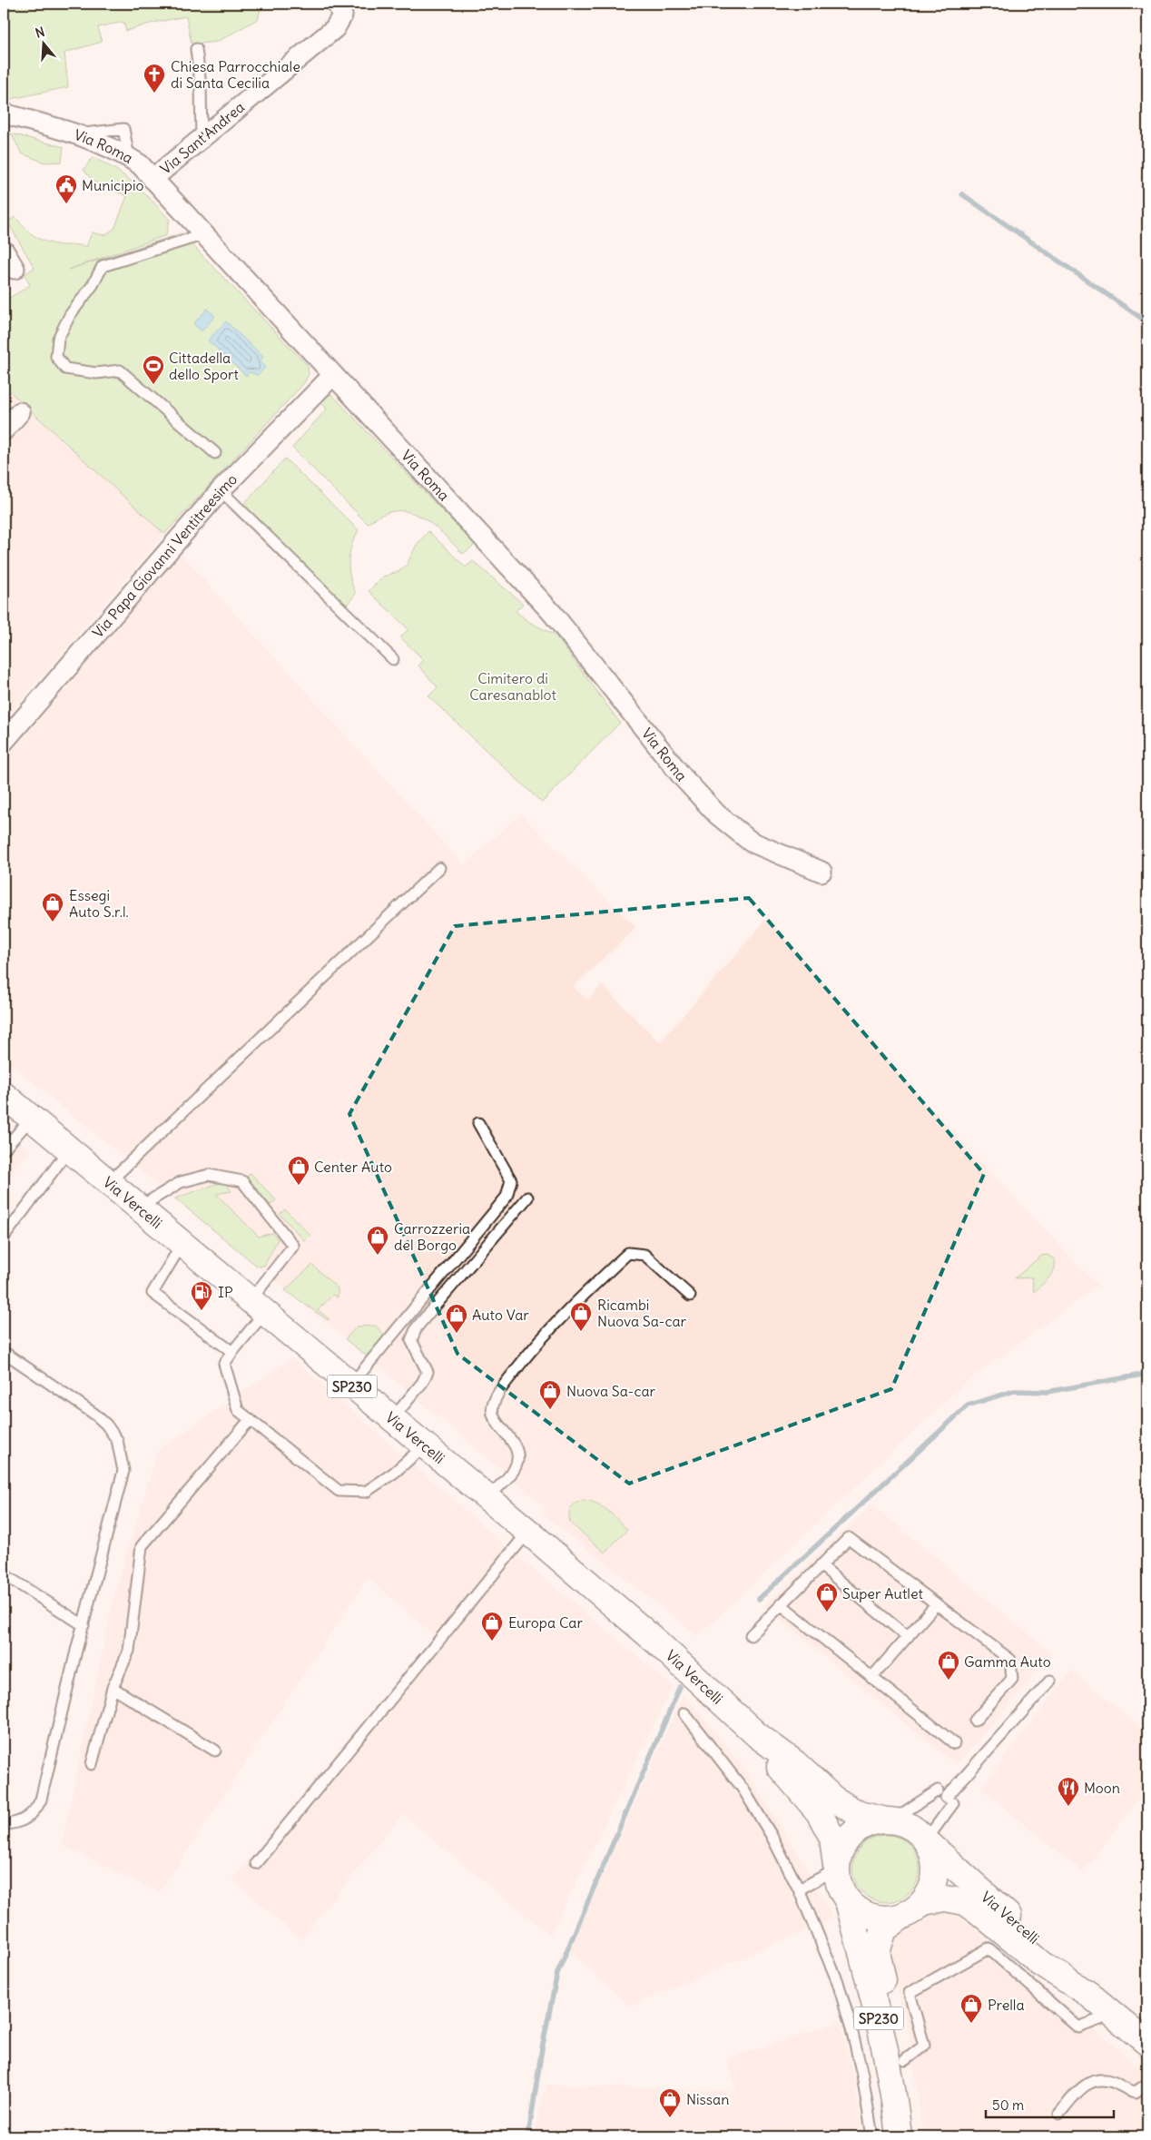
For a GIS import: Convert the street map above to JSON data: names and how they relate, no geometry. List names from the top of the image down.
{
  "streets": {
    "main road": ["Via Vercelli", "SP230"],
    "street": ["Via Sant'Andrea", "Via Roma", "Via Papa Giovanni Ventitreesimo"]
  },
  "crossings": [
    ["Via Sant'Andrea", "Via Roma"],
    ["Via Roma", "Via Papa Giovanni Ventitreesimo"],
    ["Via Vercelli", "SP230"]
  ],
  "parks": ["Cimitero di Caresanablot"],
  "places": {
    "church": ["Chiesa Parrocchiale di Santa Cecilia"],
    "public building": ["Municipio"],
    "sports": ["Cittadella dello Sport"],
    "shop": [
      "Essegi Auto S.r.l.",
      "Center Auto",
      "Carrozzeria del Borgo",
      "Ricambi Nuova Sa-car",
      "Auto Var",
      "Nuova Sa-car",
      "Super Autlet",
      "Europa Car",
      "Gamma Auto",
      "Prella",
      "Nissan"
    ],
    "fuel station": ["IP"],
    "restaurant": ["Moon"]
  },
  "scale_bar": "50 m",
  "north": "top"
}
